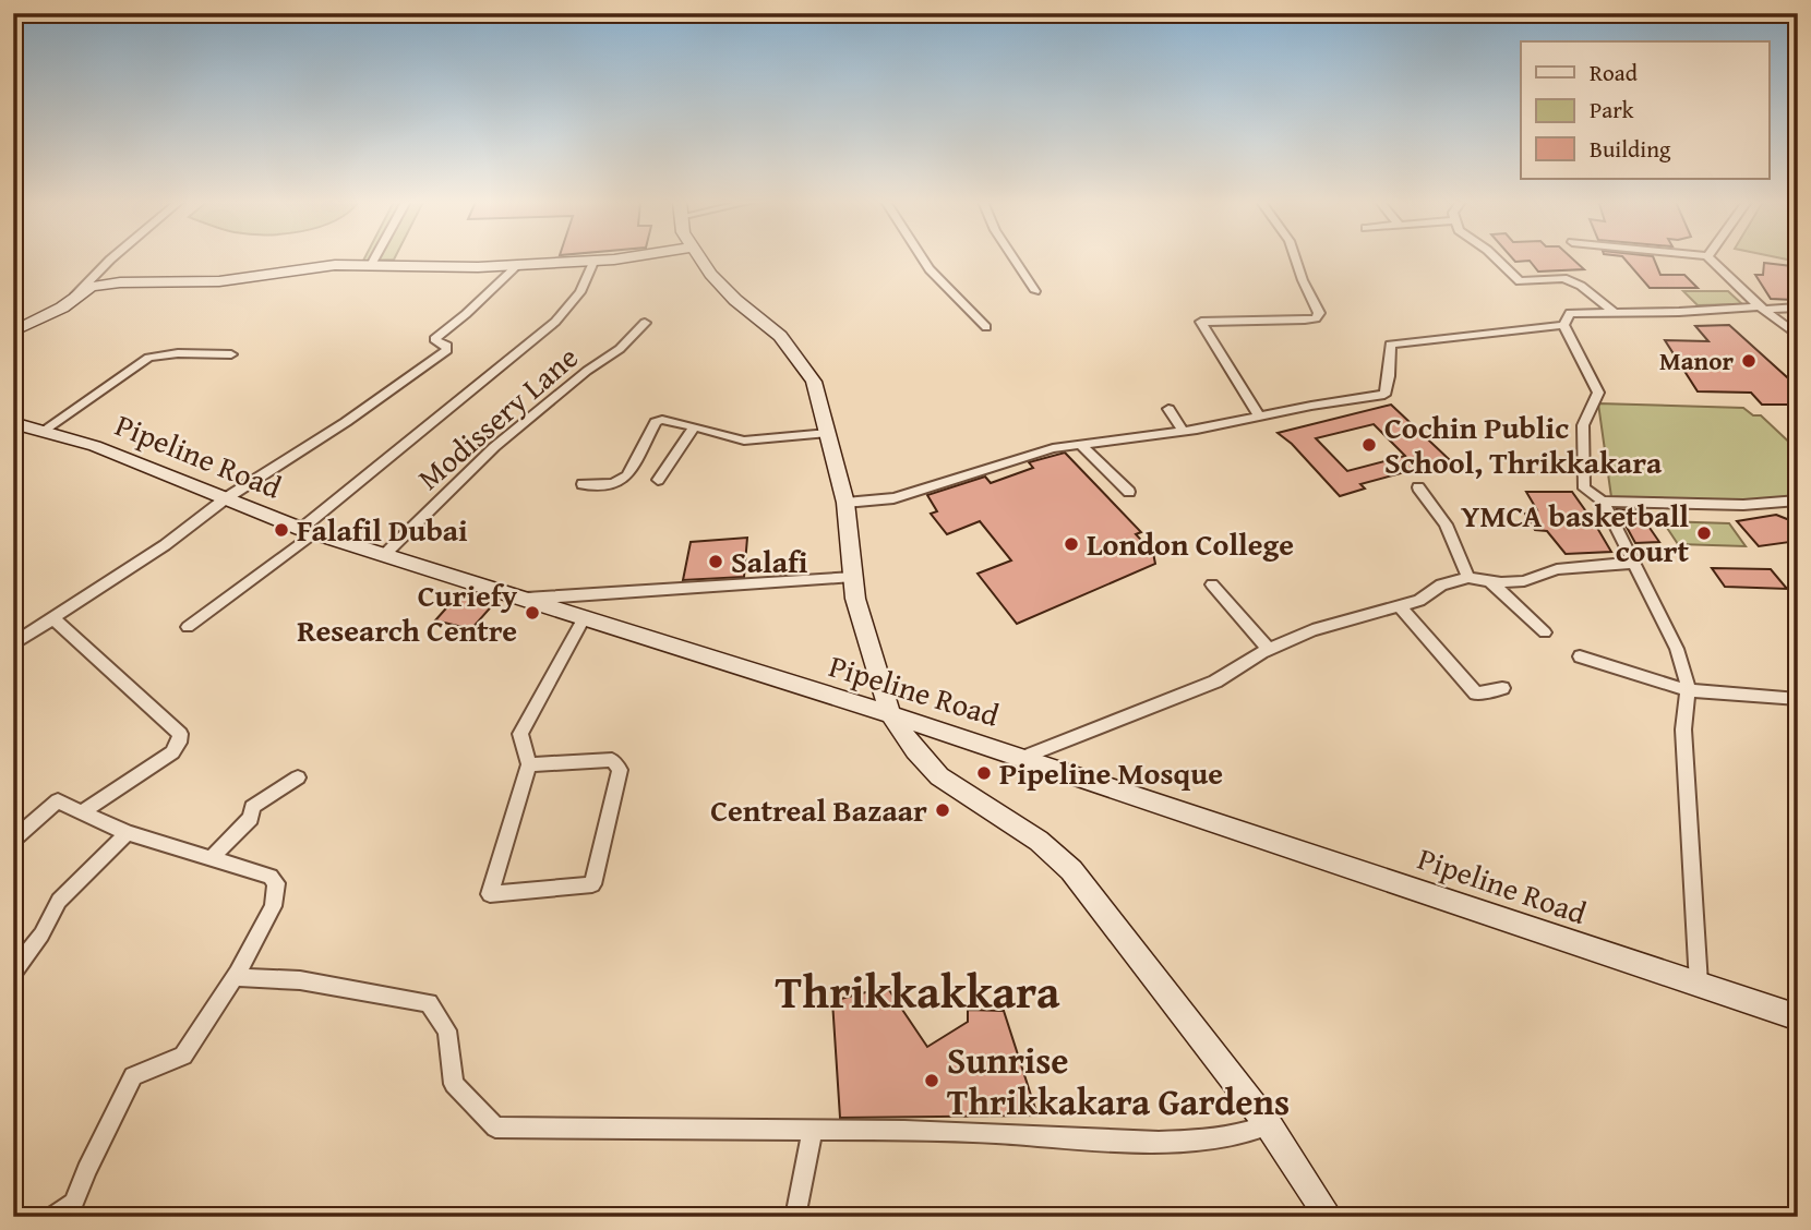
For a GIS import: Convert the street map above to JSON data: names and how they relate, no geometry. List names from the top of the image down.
{
  "streets": {
    "street": ["Modissery Lane", "Pipeline Road"]
  },
  "crossings": [
    ["Modissery Lane", "Pipeline Road"]
  ],
  "districts": ["Thrikkakkara"],
  "places": [
    "Manor",
    "Cochin Public School, Thrikkakara",
    "Falafil Dubai",
    "YMCA basketball court",
    "London College",
    "Salafi",
    "Curiefy Research Centre",
    "Pipeline Mosque",
    "Centreal Bazaar",
    "Sunrise Thrikkakara Gardens"
  ],
  "legend": ["Road", "Park", "Building"]
}
